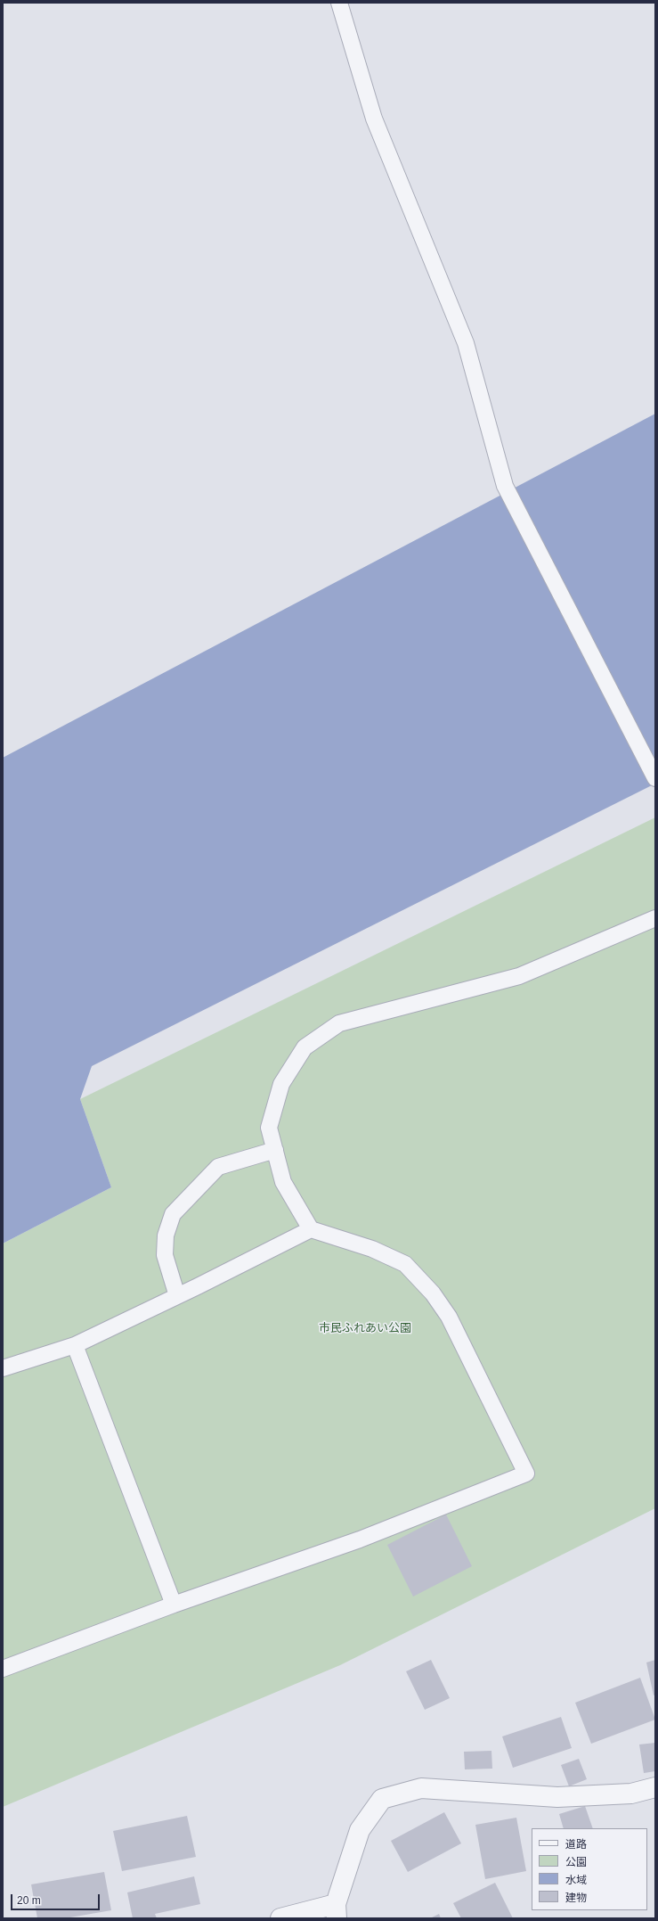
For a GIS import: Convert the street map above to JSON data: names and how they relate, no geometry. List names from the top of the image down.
{
  "parks": ["市民ふれあい公園"],
  "legend": [
    "道路",
    "公園",
    "水域",
    "建物"
  ],
  "scale_bar": "20 m"
}
